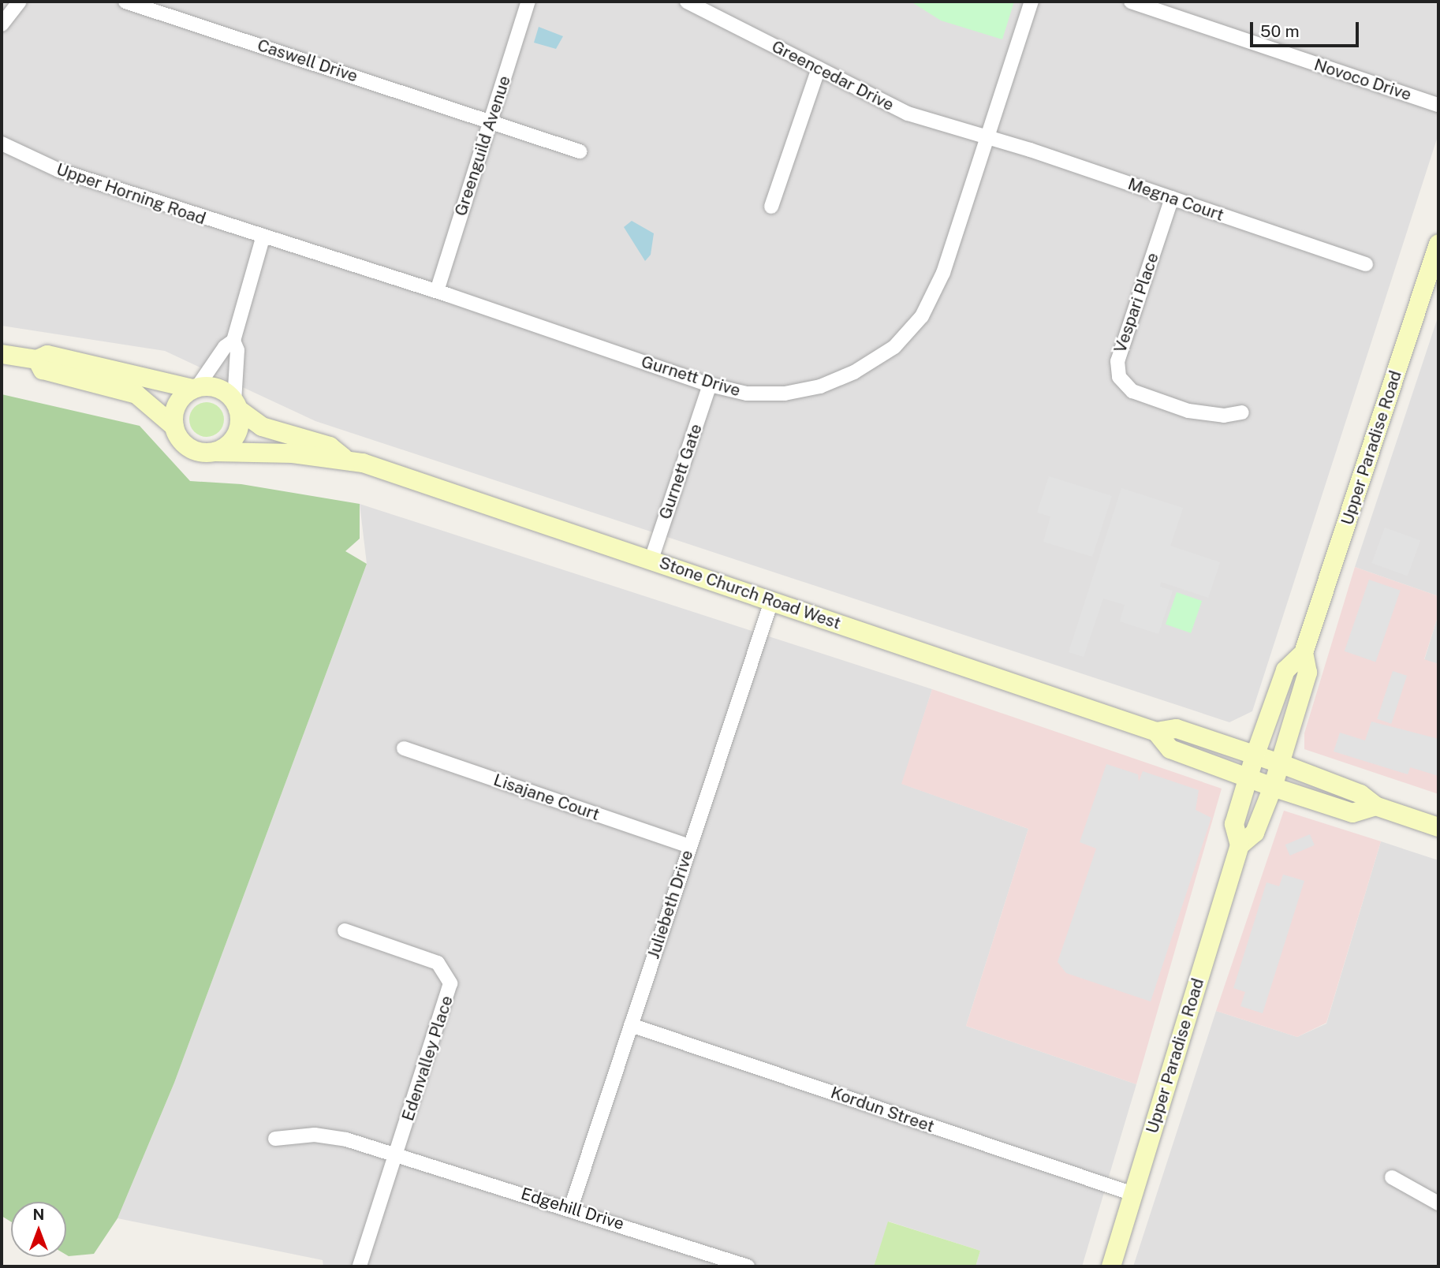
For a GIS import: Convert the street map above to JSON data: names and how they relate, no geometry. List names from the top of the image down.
{
  "streets": {
    "main road": ["Upper Paradise Road", "Stone Church Road West"],
    "street": [
      "Caswell Drive",
      "Greencedar Drive",
      "Novoco Drive",
      "Greenguild Avenue",
      "Upper Horning Road",
      "Megna Court",
      "Vespari Place",
      "Gurnett Drive",
      "Gurnett Gate",
      "Lisajane Court",
      "Juliebeth Drive",
      "Edenvalley Place",
      "Kordun Street",
      "Edgehill Drive"
    ]
  },
  "crossings": [
    ["Caswell Drive", "Greenguild Avenue"],
    ["Greencedar Drive", "Megna Court"],
    ["Greencedar Drive", "Gurnett Drive"],
    ["Greenguild Avenue", "Gurnett Drive"],
    ["Upper Horning Road", "Gurnett Drive"],
    ["Megna Court", "Vespari Place"],
    ["Megna Court", "Gurnett Drive"],
    ["Gurnett Drive", "Gurnett Gate"],
    ["Upper Paradise Road", "Stone Church Road West"],
    ["Upper Paradise Road", "Kordun Street"],
    ["Gurnett Gate", "Stone Church Road West"],
    ["Stone Church Road West", "Juliebeth Drive"],
    ["Lisajane Court", "Juliebeth Drive"],
    ["Juliebeth Drive", "Kordun Street"],
    ["Juliebeth Drive", "Edgehill Drive"],
    ["Edenvalley Place", "Edgehill Drive"]
  ],
  "scale_bar": "50 m",
  "north": "top"
}
